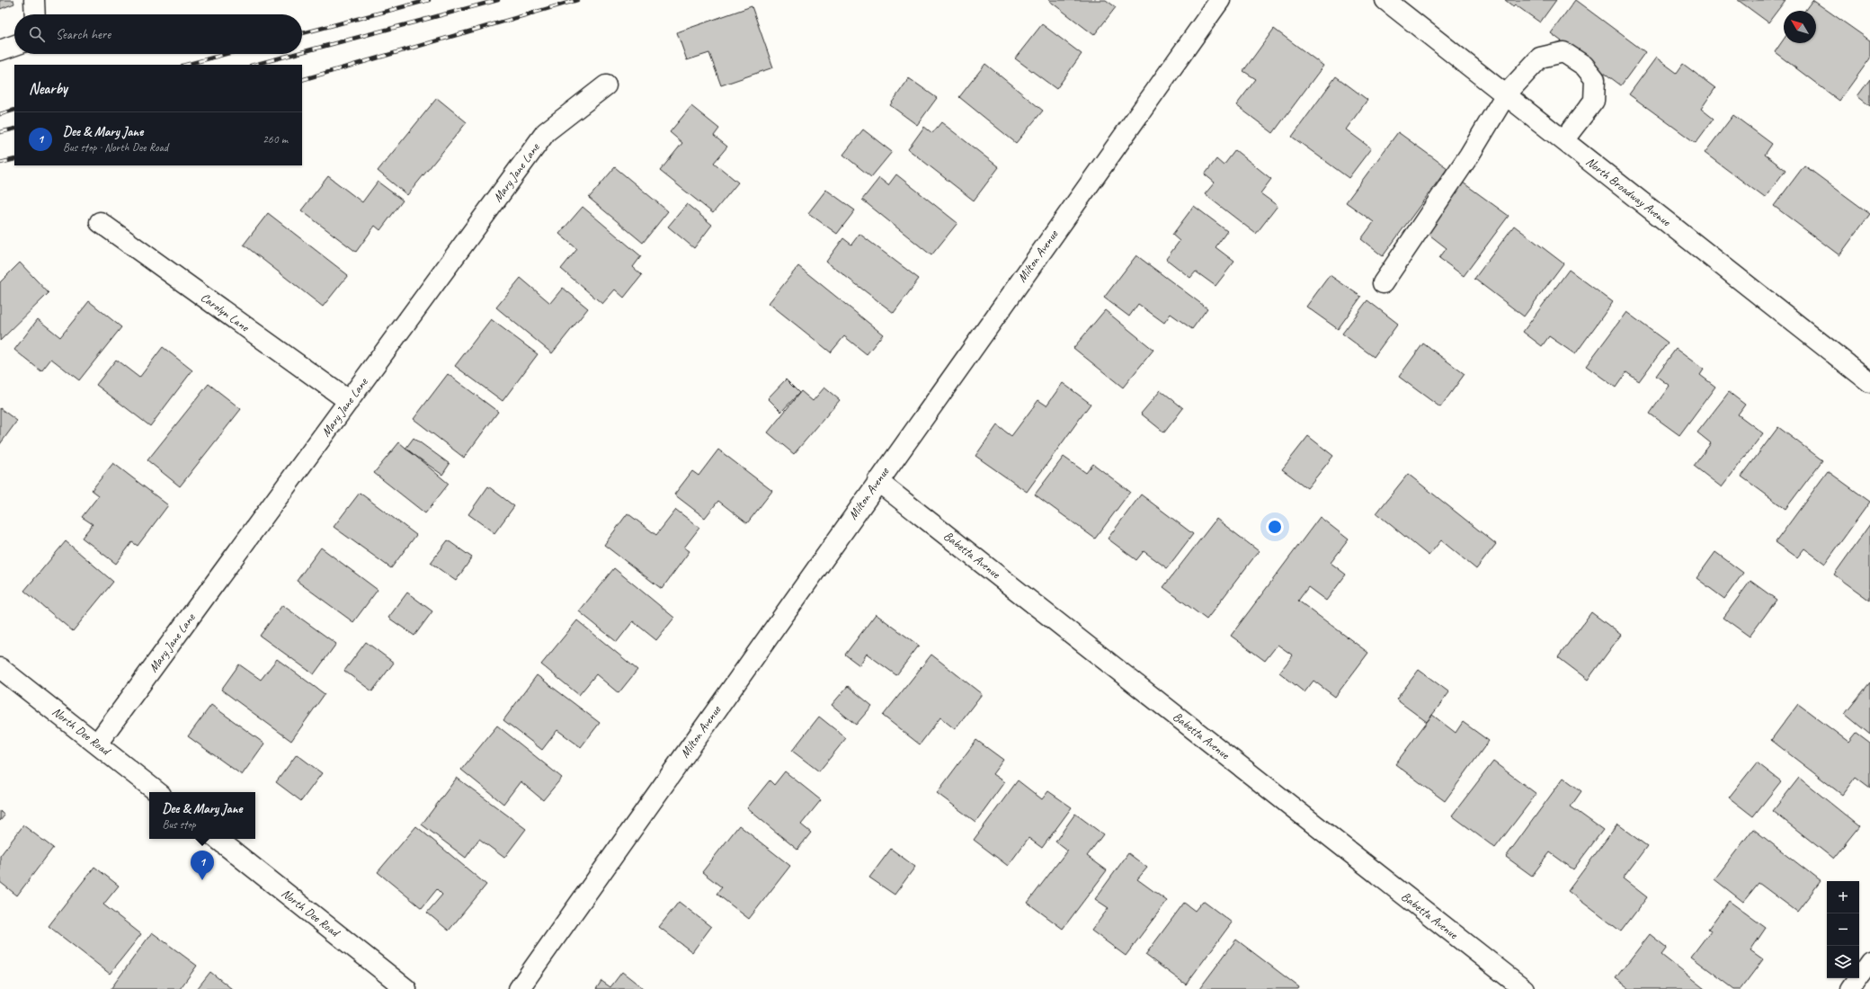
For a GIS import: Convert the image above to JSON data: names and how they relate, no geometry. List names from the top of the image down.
{
  "streets": {
    "street": [
      "Mary Jane Lane",
      "North Broadway Avenue",
      "Milton Avenue",
      "Carolyn Lane",
      "Babetta Avenue",
      "North Dee Road"
    ]
  },
  "crossings": [
    ["Mary Jane Lane", "Carolyn Lane"],
    ["Mary Jane Lane", "North Dee Road"],
    ["Milton Avenue", "Babetta Avenue"]
  ],
  "north": "top left",
  "page": {
    "search": "Search here",
    "heading": "Nearby",
    "list": [
      {
        "mark": "1",
        "name": "Dee & Mary Jane",
        "note": "Bus stop · North Dee Road",
        "value": "260 m"
      }
    ],
    "popup": ["Dee & Mary Jane", "Bus stop"],
    "pins": "1",
    "map_buttons": ["+", "−"]
  }
}
